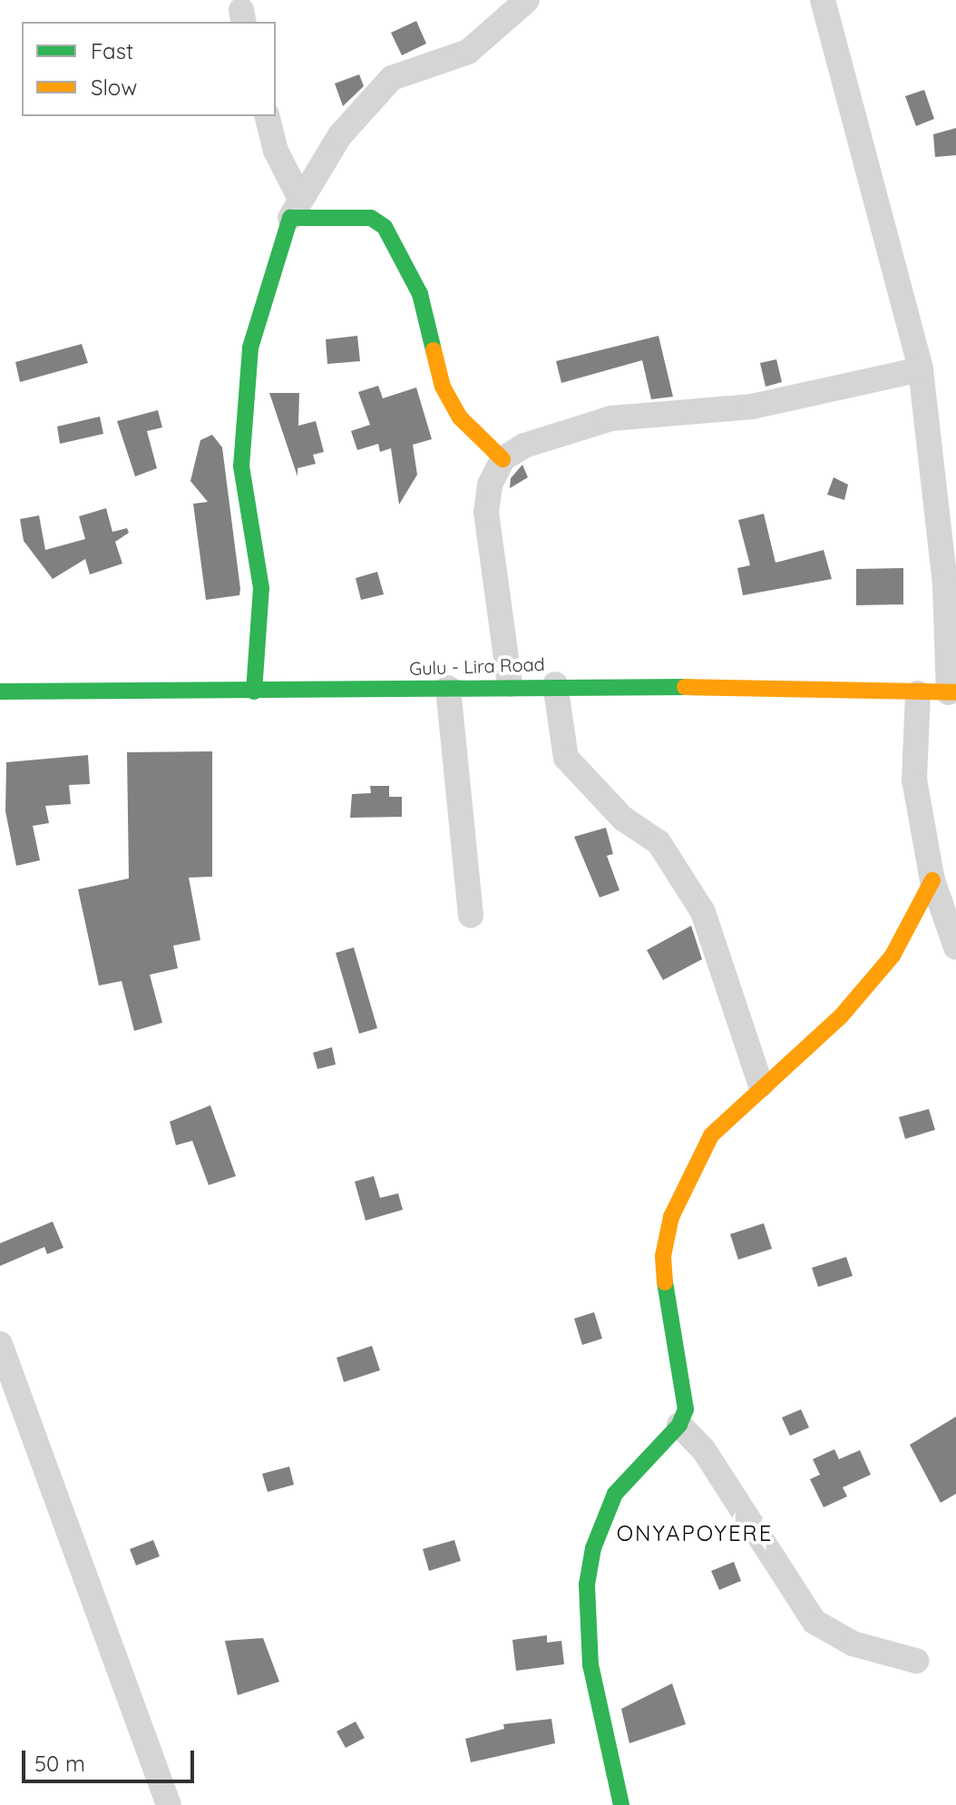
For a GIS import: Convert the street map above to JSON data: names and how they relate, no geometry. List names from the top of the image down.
{
  "streets": {
    "street": ["Gulu - Lira Road"]
  },
  "districts": ["ONYAPOYERE"],
  "legend": ["Fast", "Slow"],
  "scale_bar": "50 m"
}
